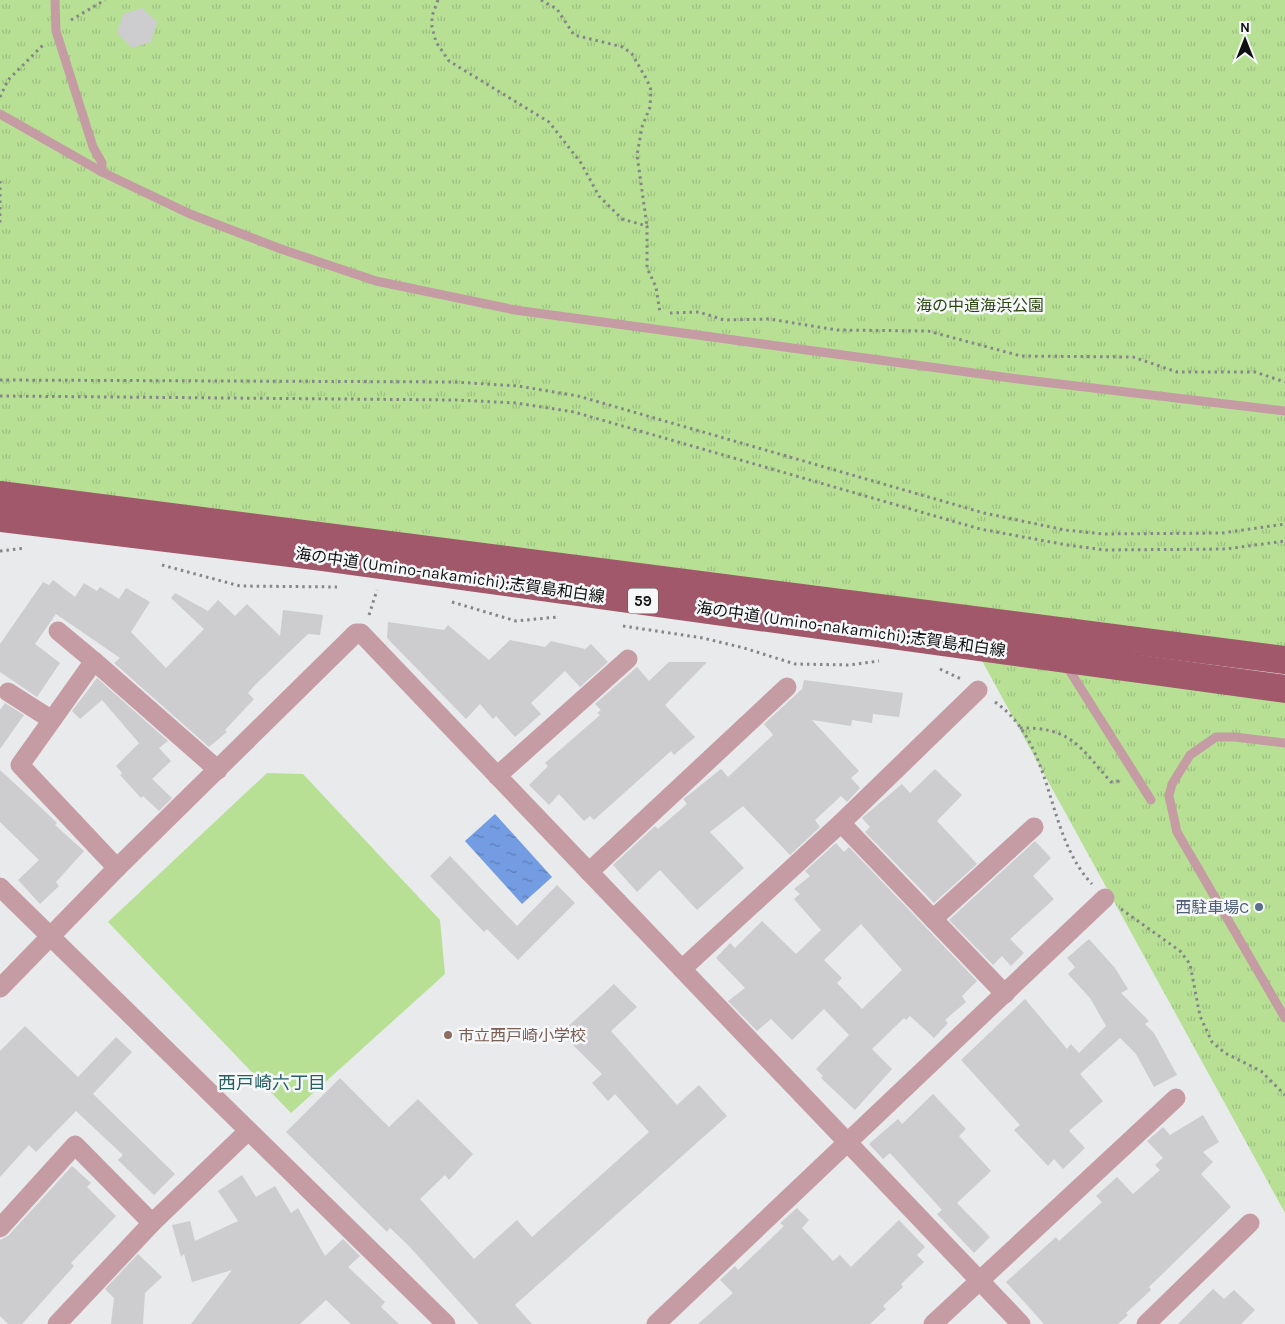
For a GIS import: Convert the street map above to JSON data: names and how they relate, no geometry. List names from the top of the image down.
{
  "streets": {
    "main road": ["海の中道 (Umino-nakamichi);志賀島和白線", "59"]
  },
  "districts": ["西戸崎六丁目"],
  "parks": ["海の中道海浜公園"],
  "places": ["西駐車場C", "市立西戸崎小学校"],
  "north": "top"
}
